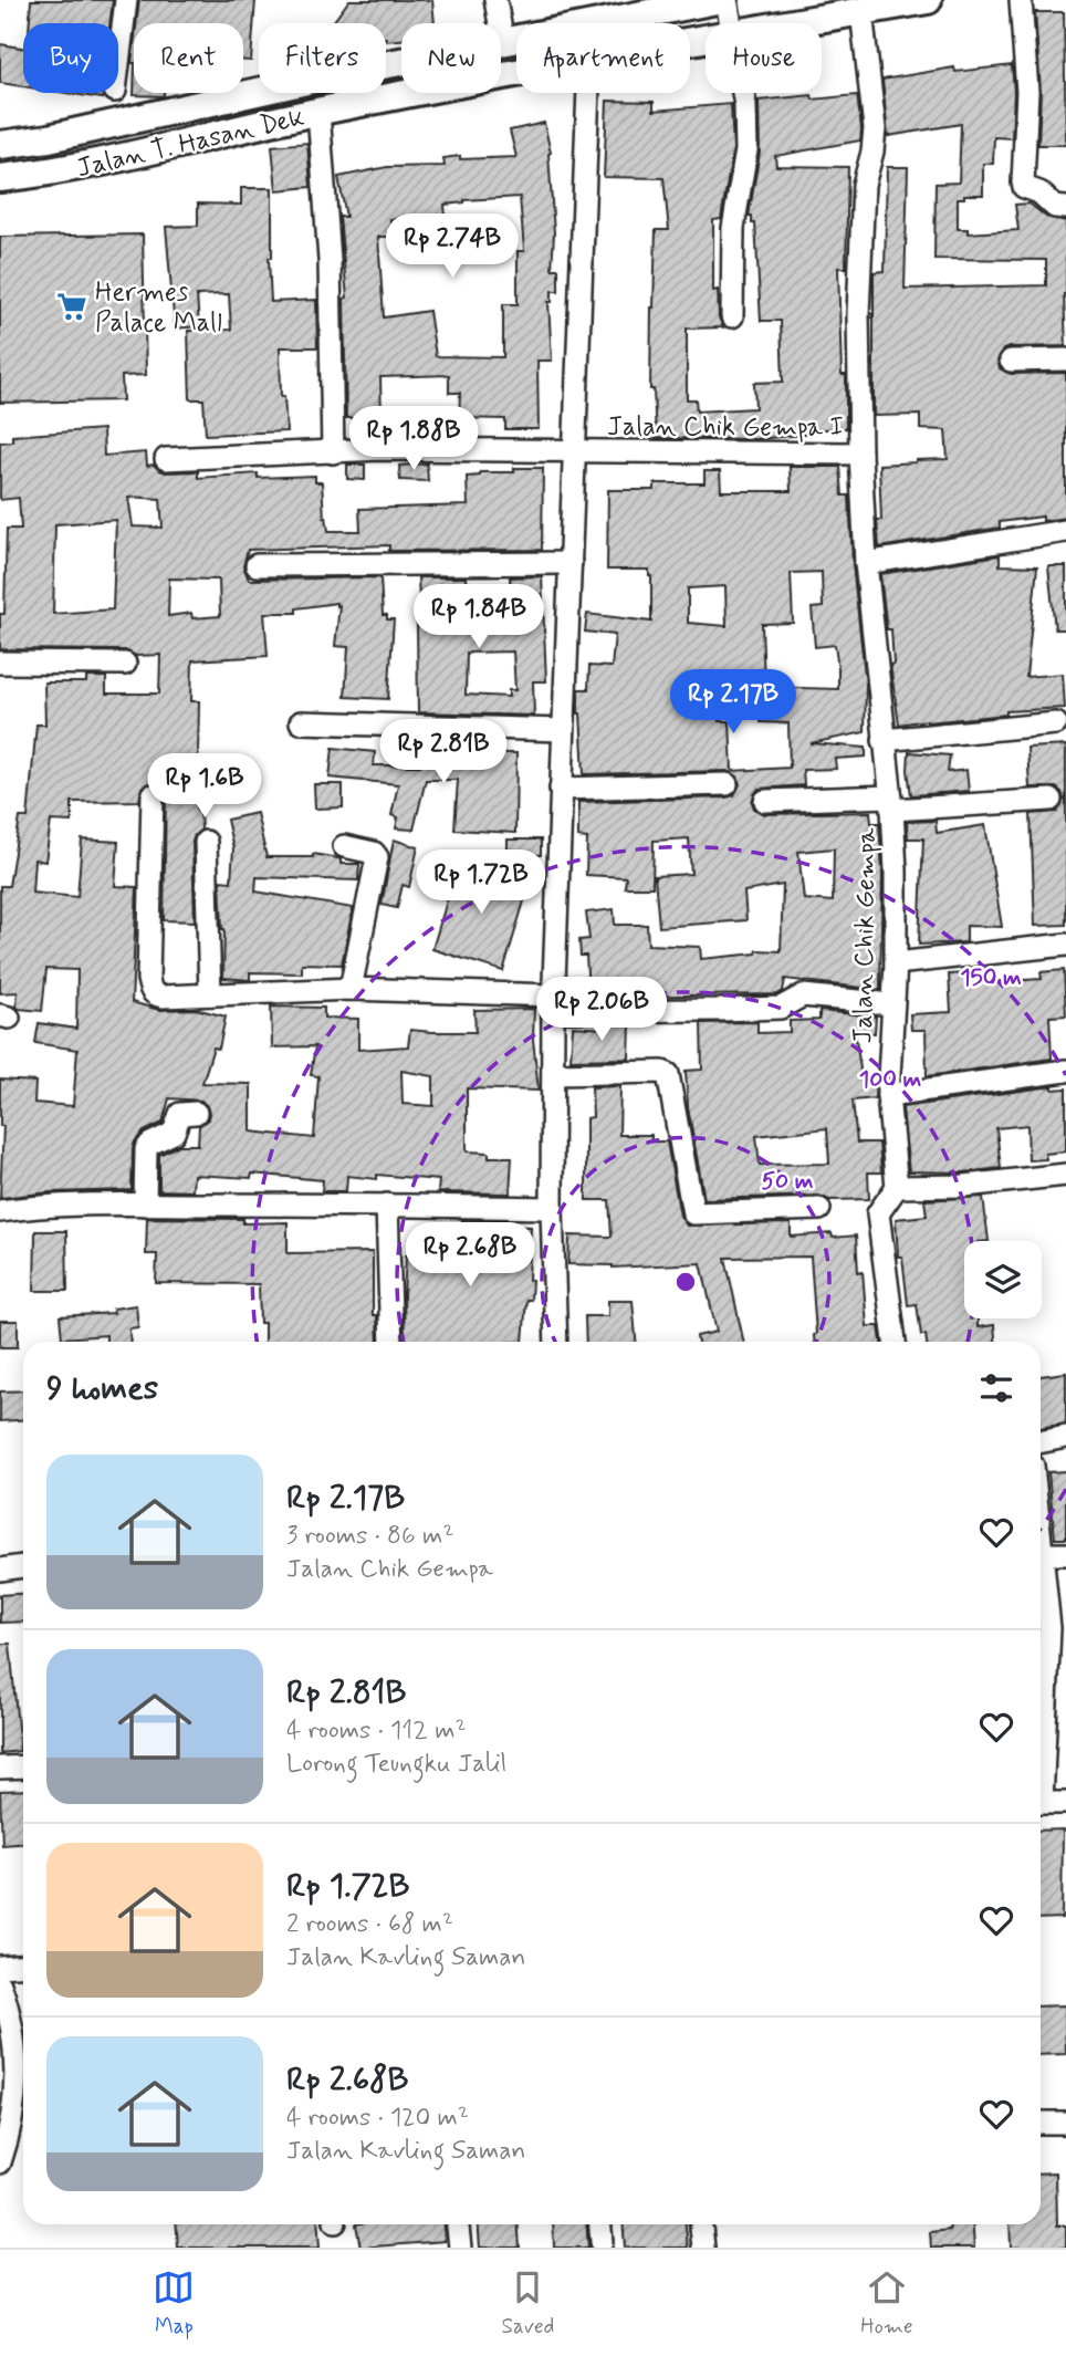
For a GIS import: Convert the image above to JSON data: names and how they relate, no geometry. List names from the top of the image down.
{
  "streets": {
    "main road": ["Jalan T. Hasan Dek"],
    "street": ["Jalan Chik Gempa I", "Jalan Chik Gempa"]
  },
  "crossings": [
    ["Jalan Chik Gempa I", "Jalan Chik Gempa"]
  ],
  "places": {
    "supermarket": ["Hermes Palace Mall"]
  },
  "page": {
    "chip": [
      "Buy",
      "Rent",
      "Filters",
      "New",
      "Apartment",
      "House"
    ],
    "price": [
      "Rp 2.74B",
      "Rp 1.88B",
      "Rp 1.84B",
      "Rp 2.17B",
      "Rp 2.81B",
      "Rp 1.6B",
      "Rp 1.72B",
      "Rp 2.06B",
      "Rp 2.68B"
    ],
    "heading": "9 homes",
    "list": [
      {
        "name": "Rp 2.17B",
        "note": "3 rooms · 86 m² · Jalan Chik Gempa"
      },
      {
        "name": "Rp 2.81B",
        "note": "4 rooms · 112 m² · Lorong Teungku Jalil"
      },
      {
        "name": "Rp 1.72B",
        "note": "2 rooms · 68 m² · Jalan Kavling Saman"
      },
      {
        "name": "Rp 2.68B",
        "note": "4 rooms · 120 m² · Jalan Kavling Saman"
      }
    ],
    "tabs": ["Map", "Saved", "Home"]
  },
  "rings": ["150 m", "100 m", "50 m"]
}
